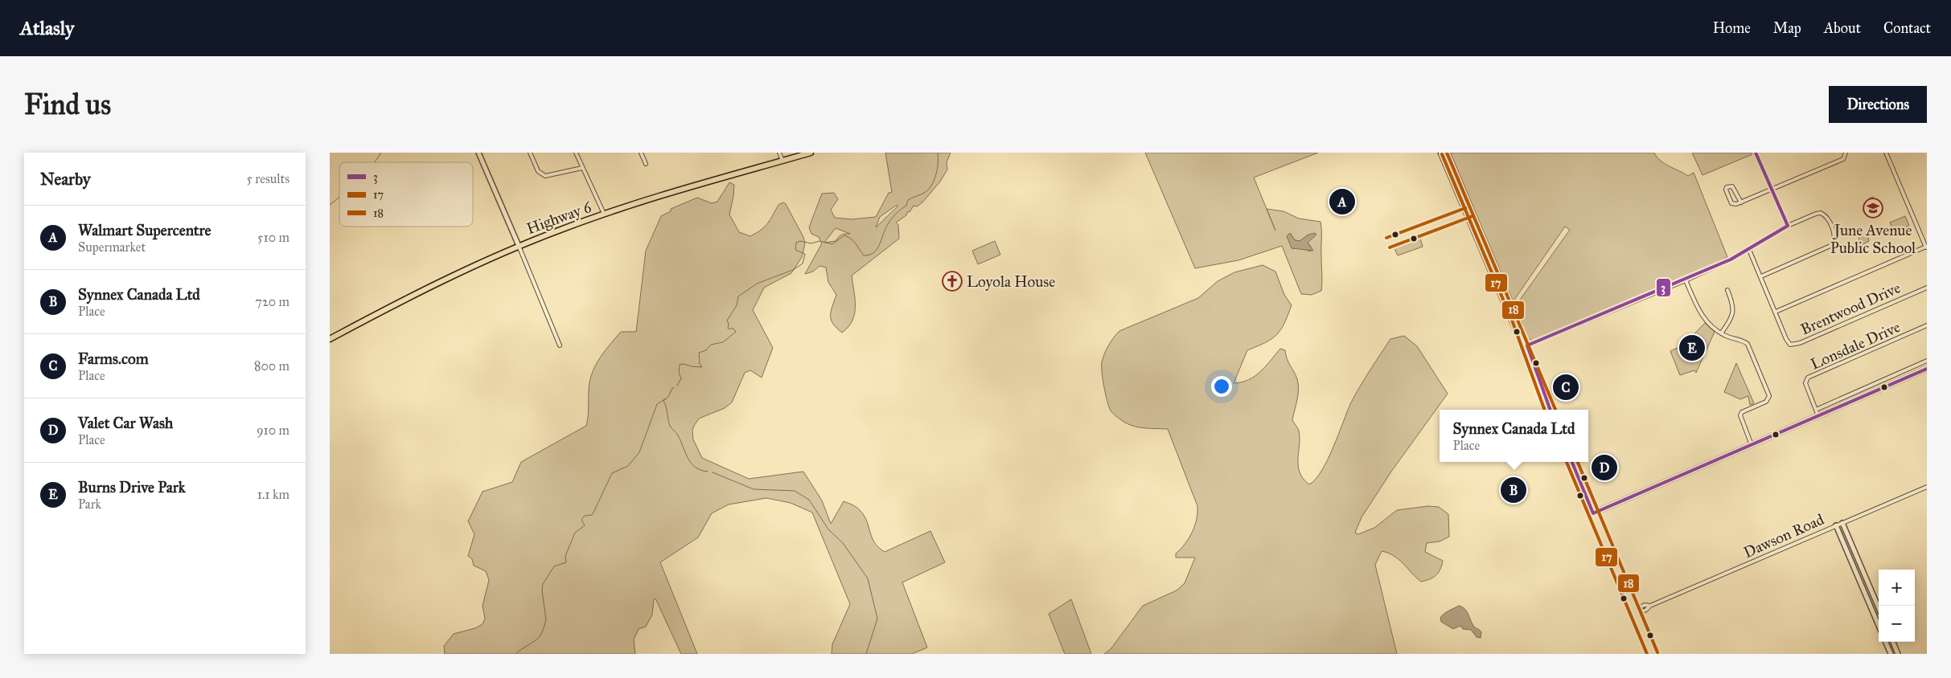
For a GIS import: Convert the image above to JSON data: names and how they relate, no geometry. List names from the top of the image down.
{
  "streets": {
    "main road": ["Highway 6"],
    "street": ["Brentwood Drive", "Lonsdale Drive", "Dawson Road"]
  },
  "places": {
    "school or university": ["June Avenue Public School"],
    "church": ["Loyola House"]
  },
  "lines": ["transit line 3", "transit line 18", "transit line 17"],
  "legend": ["3", "17", "18"],
  "page": {
    "header": "Atlasly",
    "nav": [
      "Home",
      "Map",
      "About",
      "Contact"
    ],
    "buttons": "Directions",
    "title": "Find us",
    "heading": ["Nearby", "5 results"],
    "pins": [
      "A",
      "E",
      "C",
      "D",
      "B"
    ],
    "list": [
      {
        "mark": "A",
        "name": "Walmart Supercentre",
        "note": "Supermarket",
        "value": "510 m"
      },
      {
        "mark": "B",
        "name": "Synnex Canada Ltd",
        "note": "Place",
        "value": "720 m"
      },
      {
        "mark": "C",
        "name": "Farms.com",
        "note": "Place",
        "value": "800 m"
      },
      {
        "mark": "D",
        "name": "Valet Car Wash",
        "note": "Place",
        "value": "910 m"
      },
      {
        "mark": "E",
        "name": "Burns Drive Park",
        "note": "Park",
        "value": "1.1 km"
      }
    ],
    "popup": ["Synnex Canada Ltd", "Place"],
    "map_buttons": ["+", "−"]
  }
}
